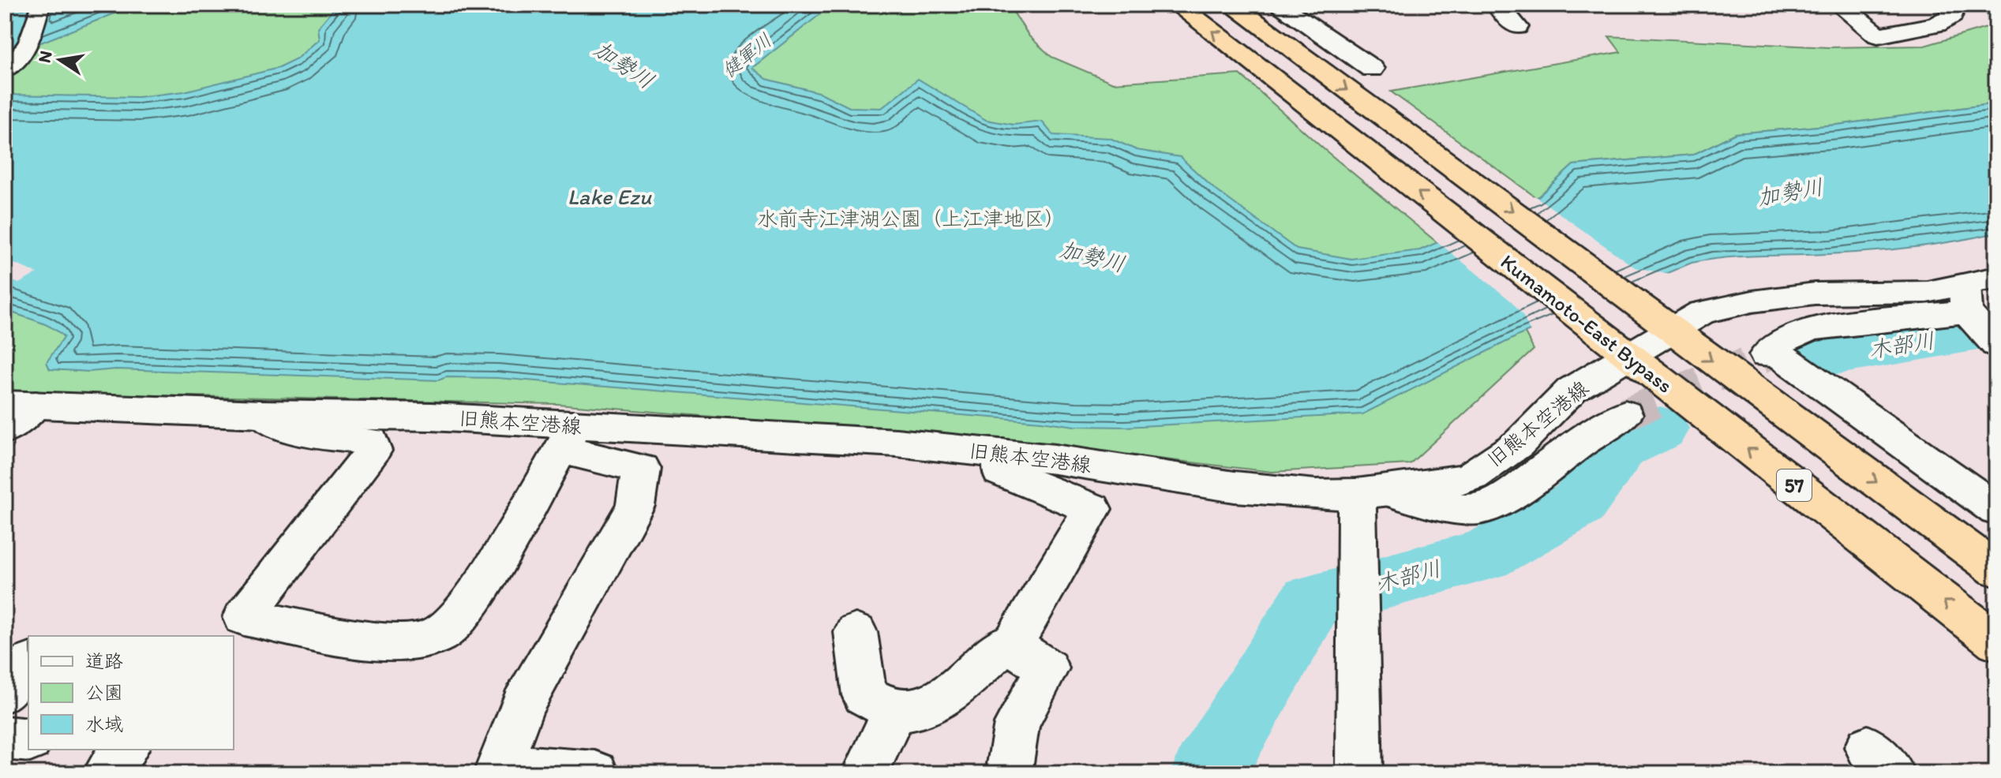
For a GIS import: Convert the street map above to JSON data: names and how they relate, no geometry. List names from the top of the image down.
{
  "streets": {
    "highway": ["Kumamoto-East Bypass", "57"],
    "street": ["旧熊本空港線"]
  },
  "crossings": [
    ["Kumamoto-East Bypass", "旧熊本空港線"],
    ["旧熊本空港線", "57"]
  ],
  "water": [
    "健軍川",
    "加勢川",
    "Lake Ezu",
    "木部川"
  ],
  "parks": ["水前寺江津湖公園（上江津地区）"],
  "legend": ["道路", "公園", "水域"],
  "north": "left"
}
